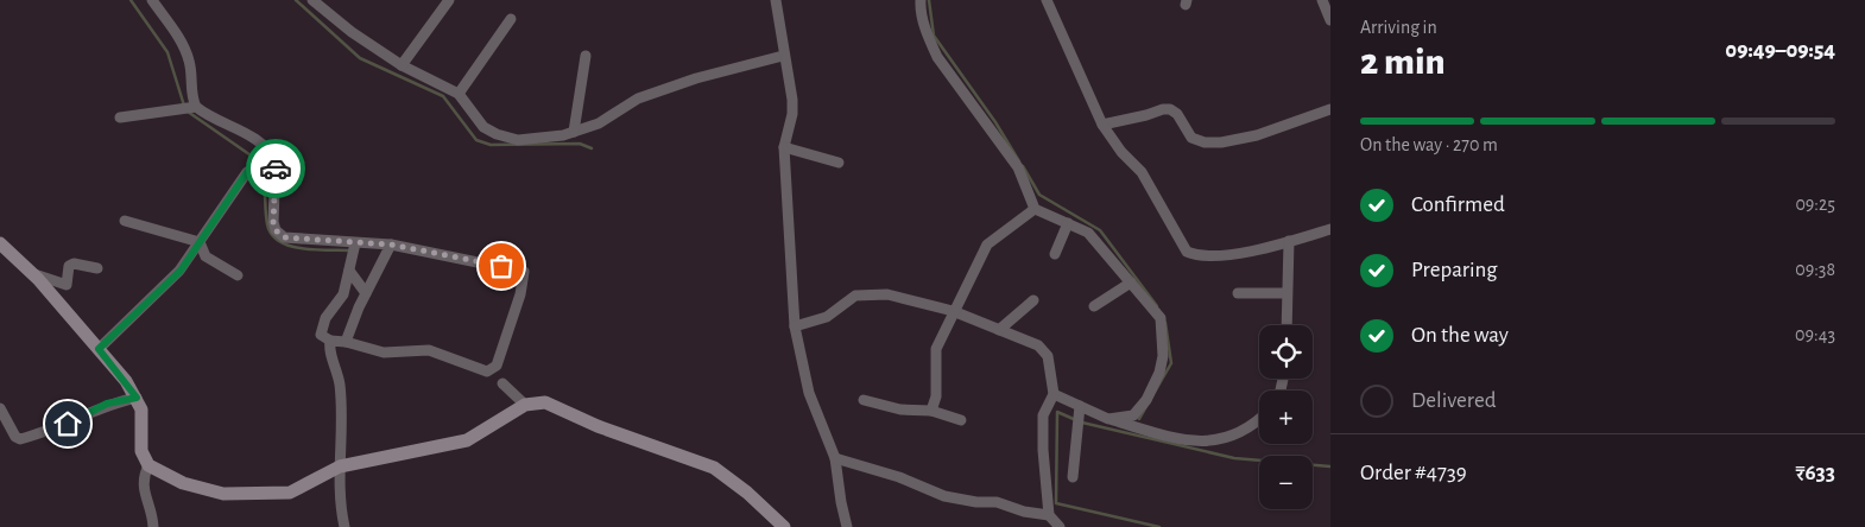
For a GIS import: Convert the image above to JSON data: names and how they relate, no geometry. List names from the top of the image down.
{
  "page": {
    "heading": ["2 min", "Arriving in", "09:49–09:54"],
    "panel": ["Order #4739", "₹633"],
    "bar": "On the way · 270 m",
    "list": [
      ["Confirmed", "09:25"],
      ["Preparing", "09:38"],
      ["On the way", "09:43"],
      "Delivered"
    ],
    "map_buttons": ["+", "−"]
  }
}
